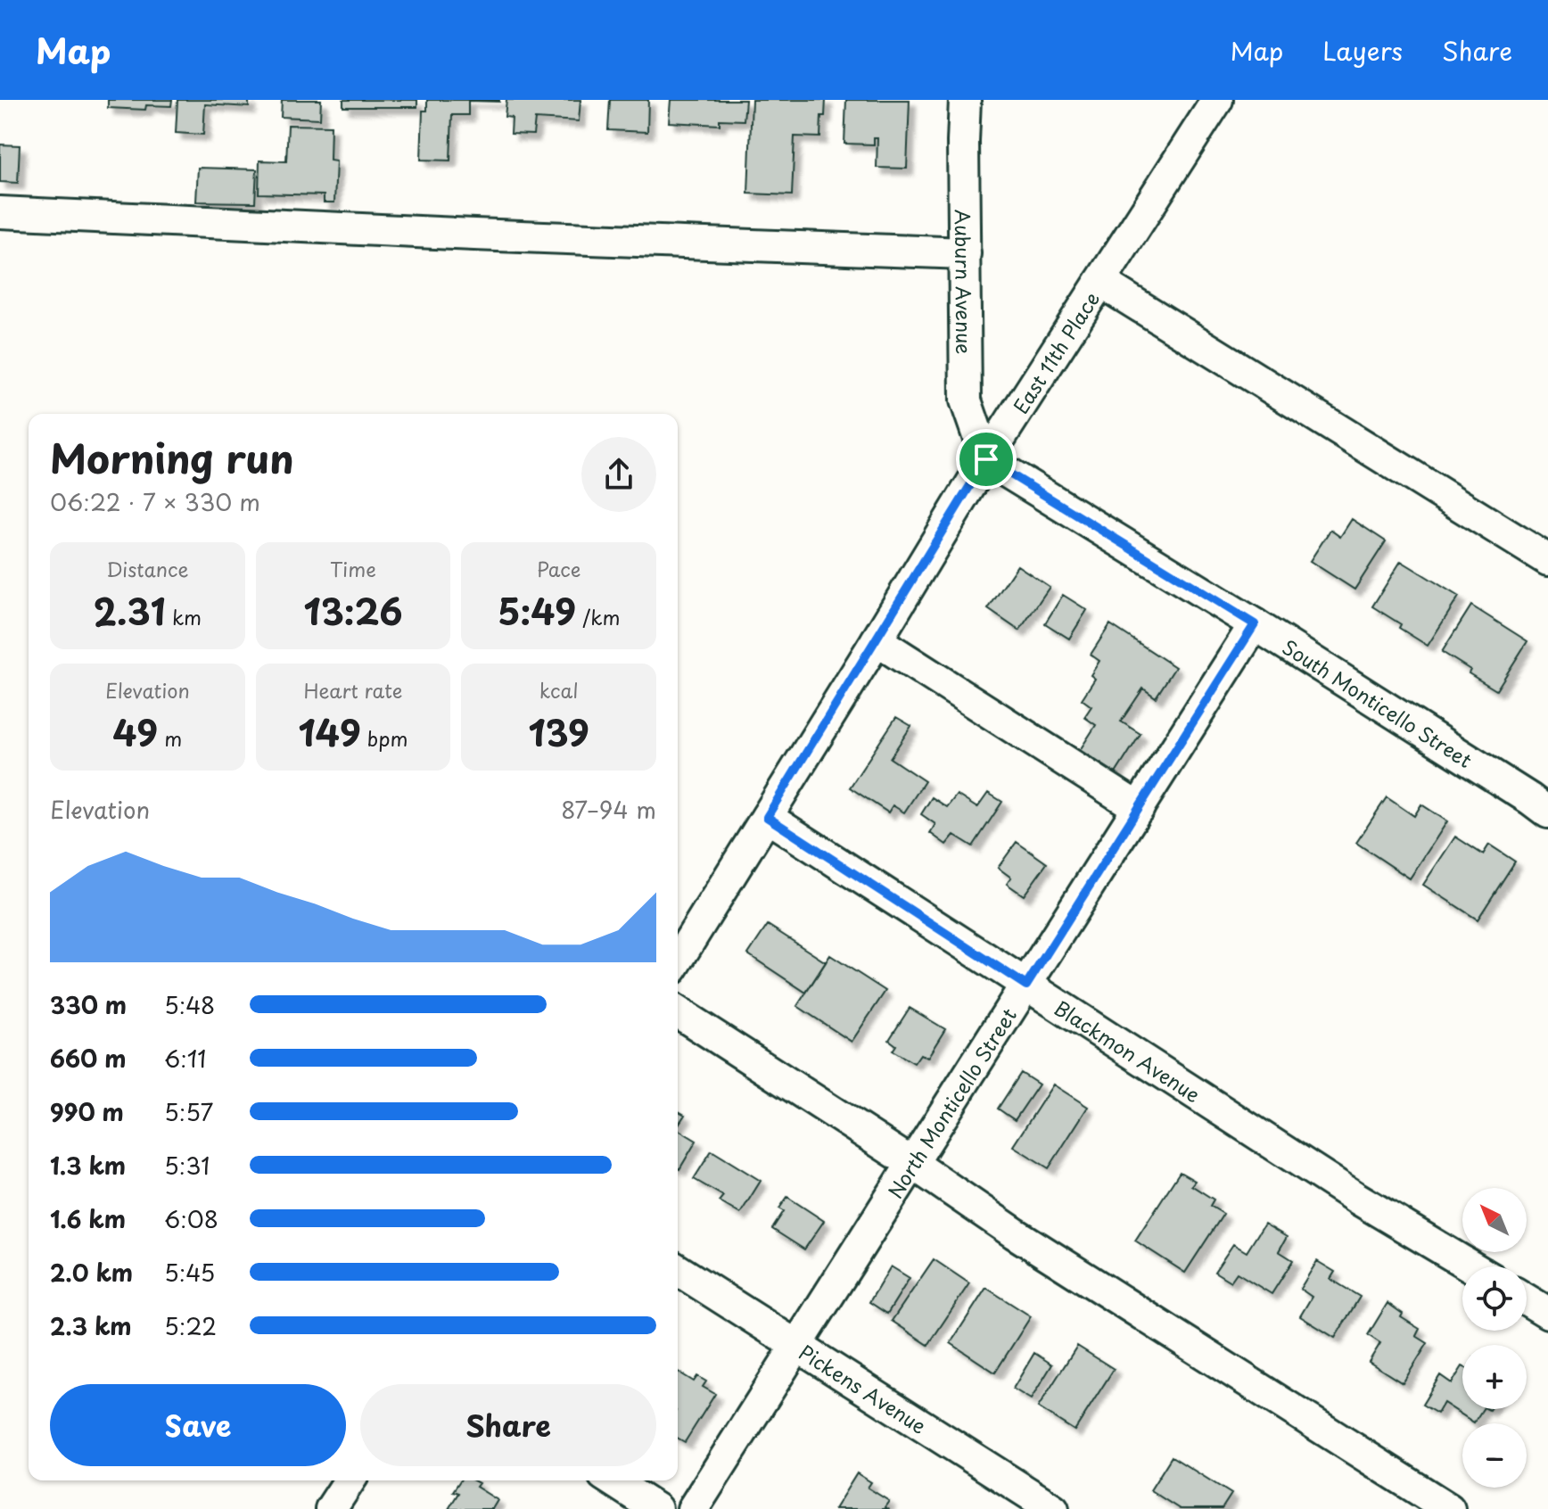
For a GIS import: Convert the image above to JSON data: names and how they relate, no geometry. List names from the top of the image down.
{
  "streets": {
    "street": [
      "Auburn Avenue",
      "East 11th Place",
      "South Monticello Street",
      "Blackmon Avenue",
      "North Monticello Street",
      "Pickens Avenue"
    ]
  },
  "crossings": [
    ["Auburn Avenue", "East 11th Place"],
    ["Auburn Avenue", "South Monticello Street"],
    ["East 11th Place", "South Monticello Street"],
    ["East 11th Place", "Blackmon Avenue"],
    ["South Monticello Street", "North Monticello Street"],
    ["Blackmon Avenue", "North Monticello Street"],
    ["North Monticello Street", "Pickens Avenue"]
  ],
  "north": "top left",
  "page": {
    "header": "Map",
    "nav": ["Map", "Layers", "Share"],
    "heading": ["Morning run", "06:22 · 7 × 330 m"],
    "stats": [
      ["Distance", "2.31 km"],
      ["Time", "13:26"],
      ["Pace", "5:49 /km"],
      ["Elevation", "49 m"],
      ["Heart rate", "149 bpm"],
      ["kcal", "139"]
    ],
    "chart": ["Elevation", "87–94 m"],
    "list": [
      {
        "name": "330 m",
        "note": "5:48"
      },
      {
        "name": "660 m",
        "note": "6:11"
      },
      {
        "name": "990 m",
        "note": "5:57"
      },
      {
        "name": "1.3 km",
        "note": "5:31"
      },
      {
        "name": "1.6 km",
        "note": "6:08"
      },
      {
        "name": "2.0 km",
        "note": "5:45"
      },
      {
        "name": "2.3 km",
        "note": "5:22"
      }
    ],
    "map_buttons": ["+", "−"],
    "buttons": ["Save", "Share"]
  }
}
